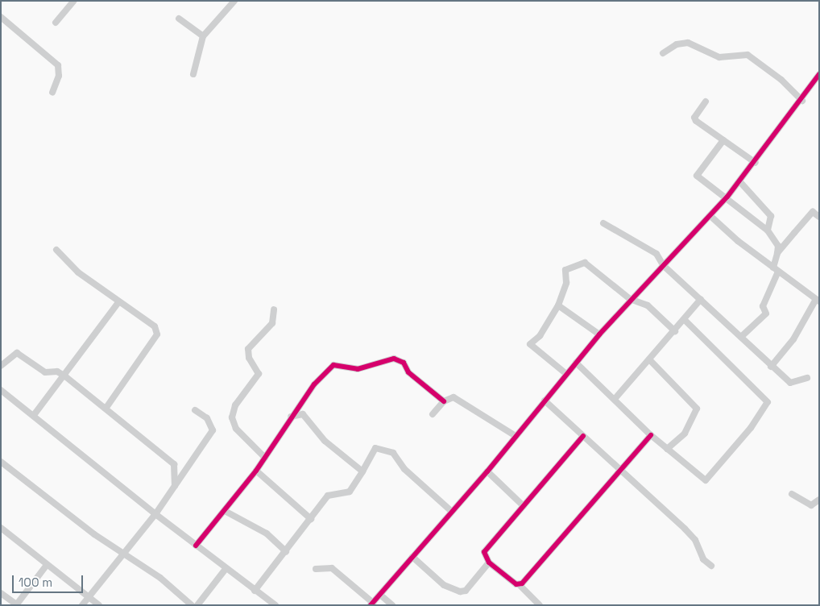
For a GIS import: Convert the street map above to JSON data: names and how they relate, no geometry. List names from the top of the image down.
{
  "scale_bar": "100 m"
}
